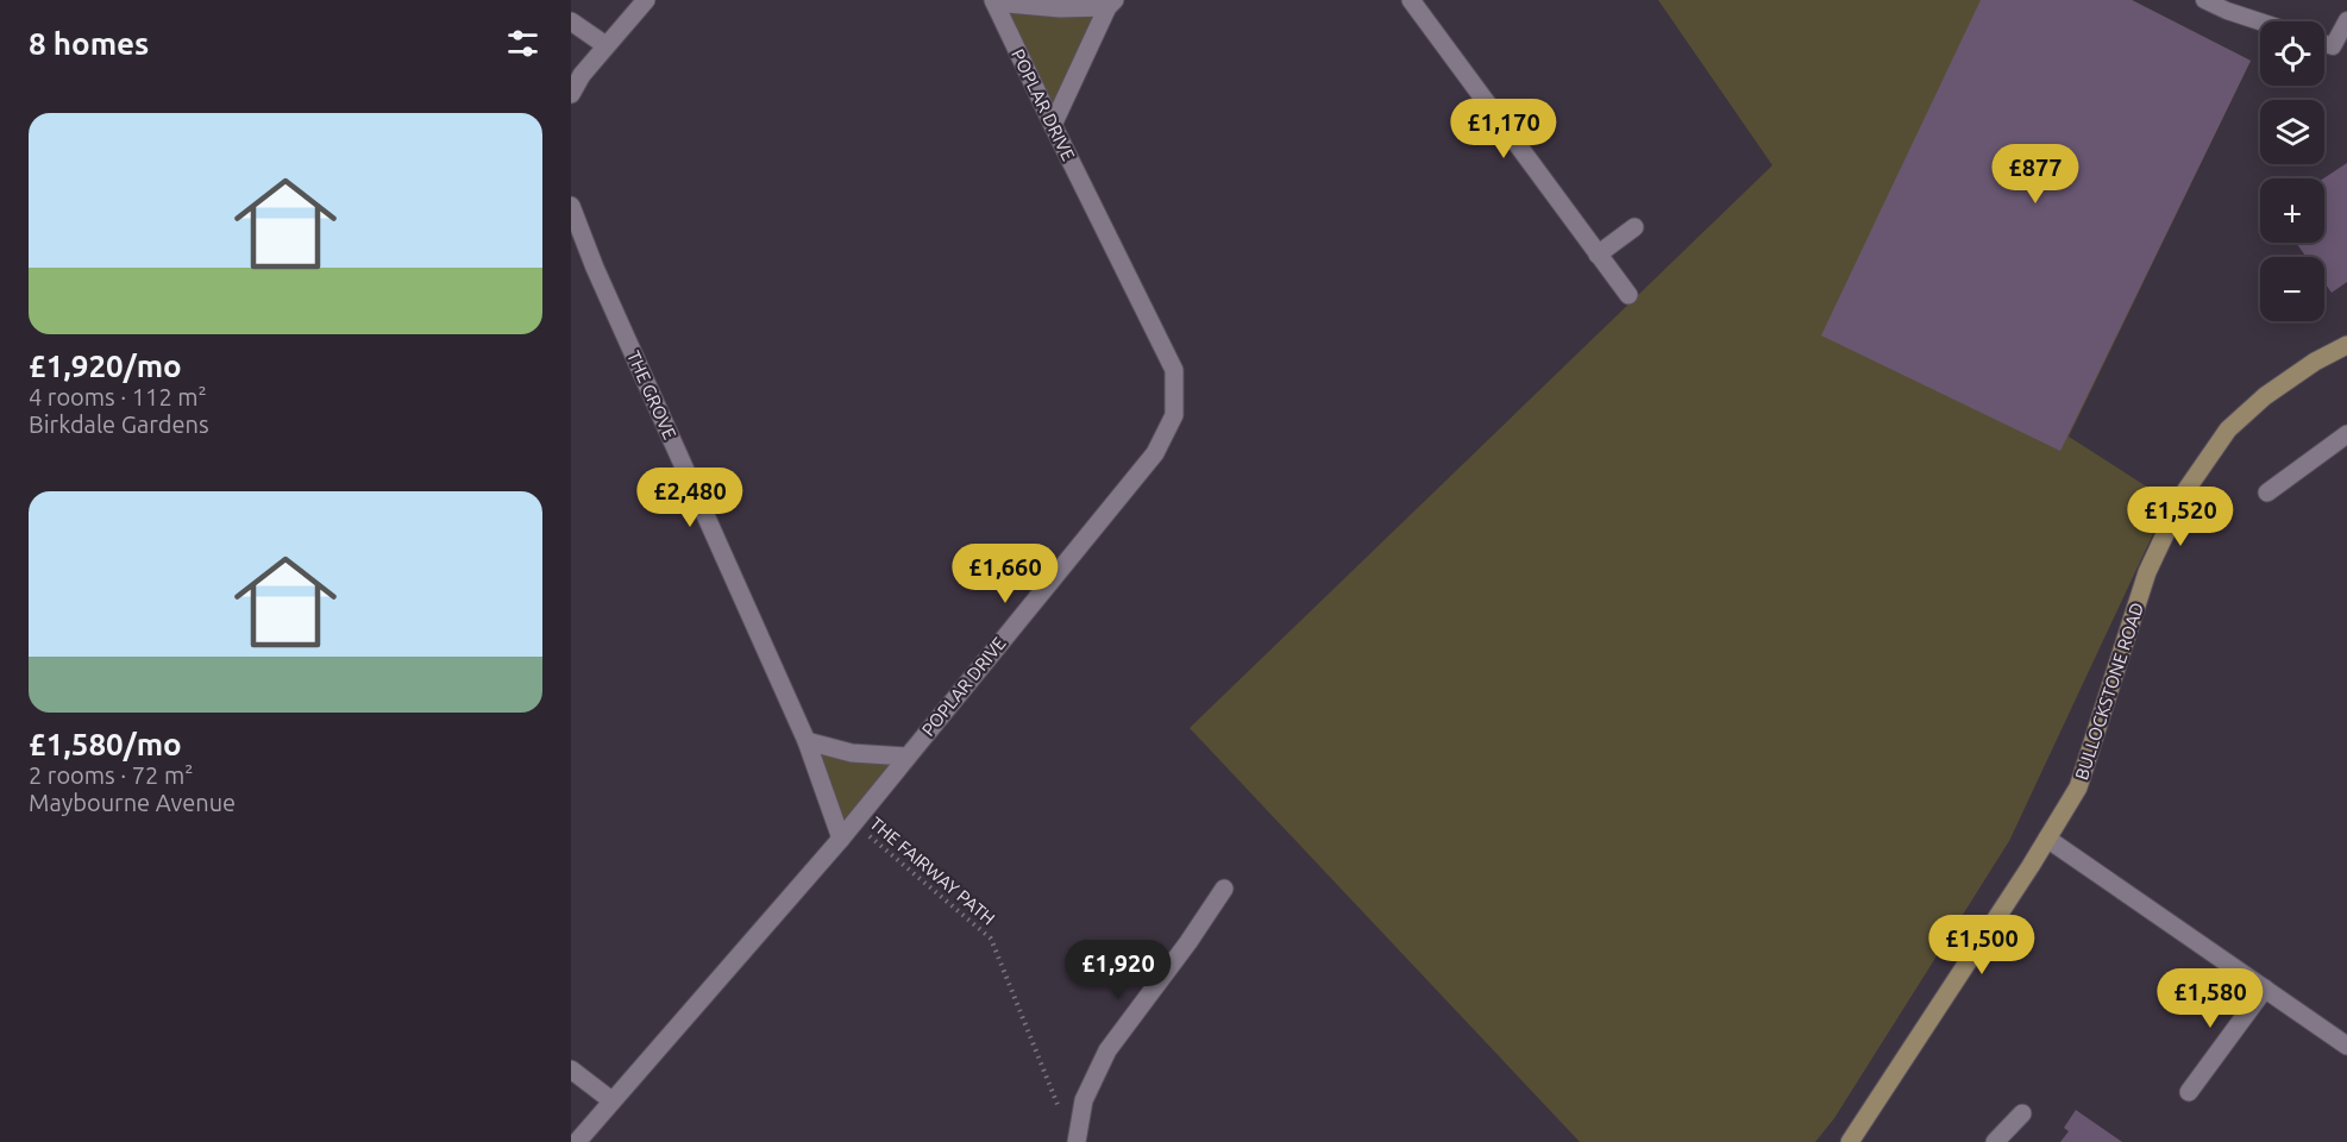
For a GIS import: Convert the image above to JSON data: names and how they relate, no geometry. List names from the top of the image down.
{
  "streets": {
    "street": ["POPLAR DRIVE", "THE GROVE", "BULLOCKSTONE ROAD"],
    "path": ["THE FAIRWAY PATH"]
  },
  "crossings": [
    ["POPLAR DRIVE", "THE GROVE"],
    ["POPLAR DRIVE", "THE FAIRWAY PATH"]
  ],
  "page": {
    "heading": "8 homes",
    "map_buttons": ["+", "−"],
    "list": [
      {
        "name": "£1,920/mo",
        "note": "4 rooms · 112 m² · Birkdale Gardens"
      },
      {
        "name": "£1,580/mo",
        "note": "2 rooms · 72 m² · Maybourne Avenue"
      }
    ],
    "price": [
      "£1,170",
      "£877",
      "£2,480",
      "£1,520",
      "£1,660",
      "£1,500",
      "£1,920",
      "£1,580"
    ]
  }
}
